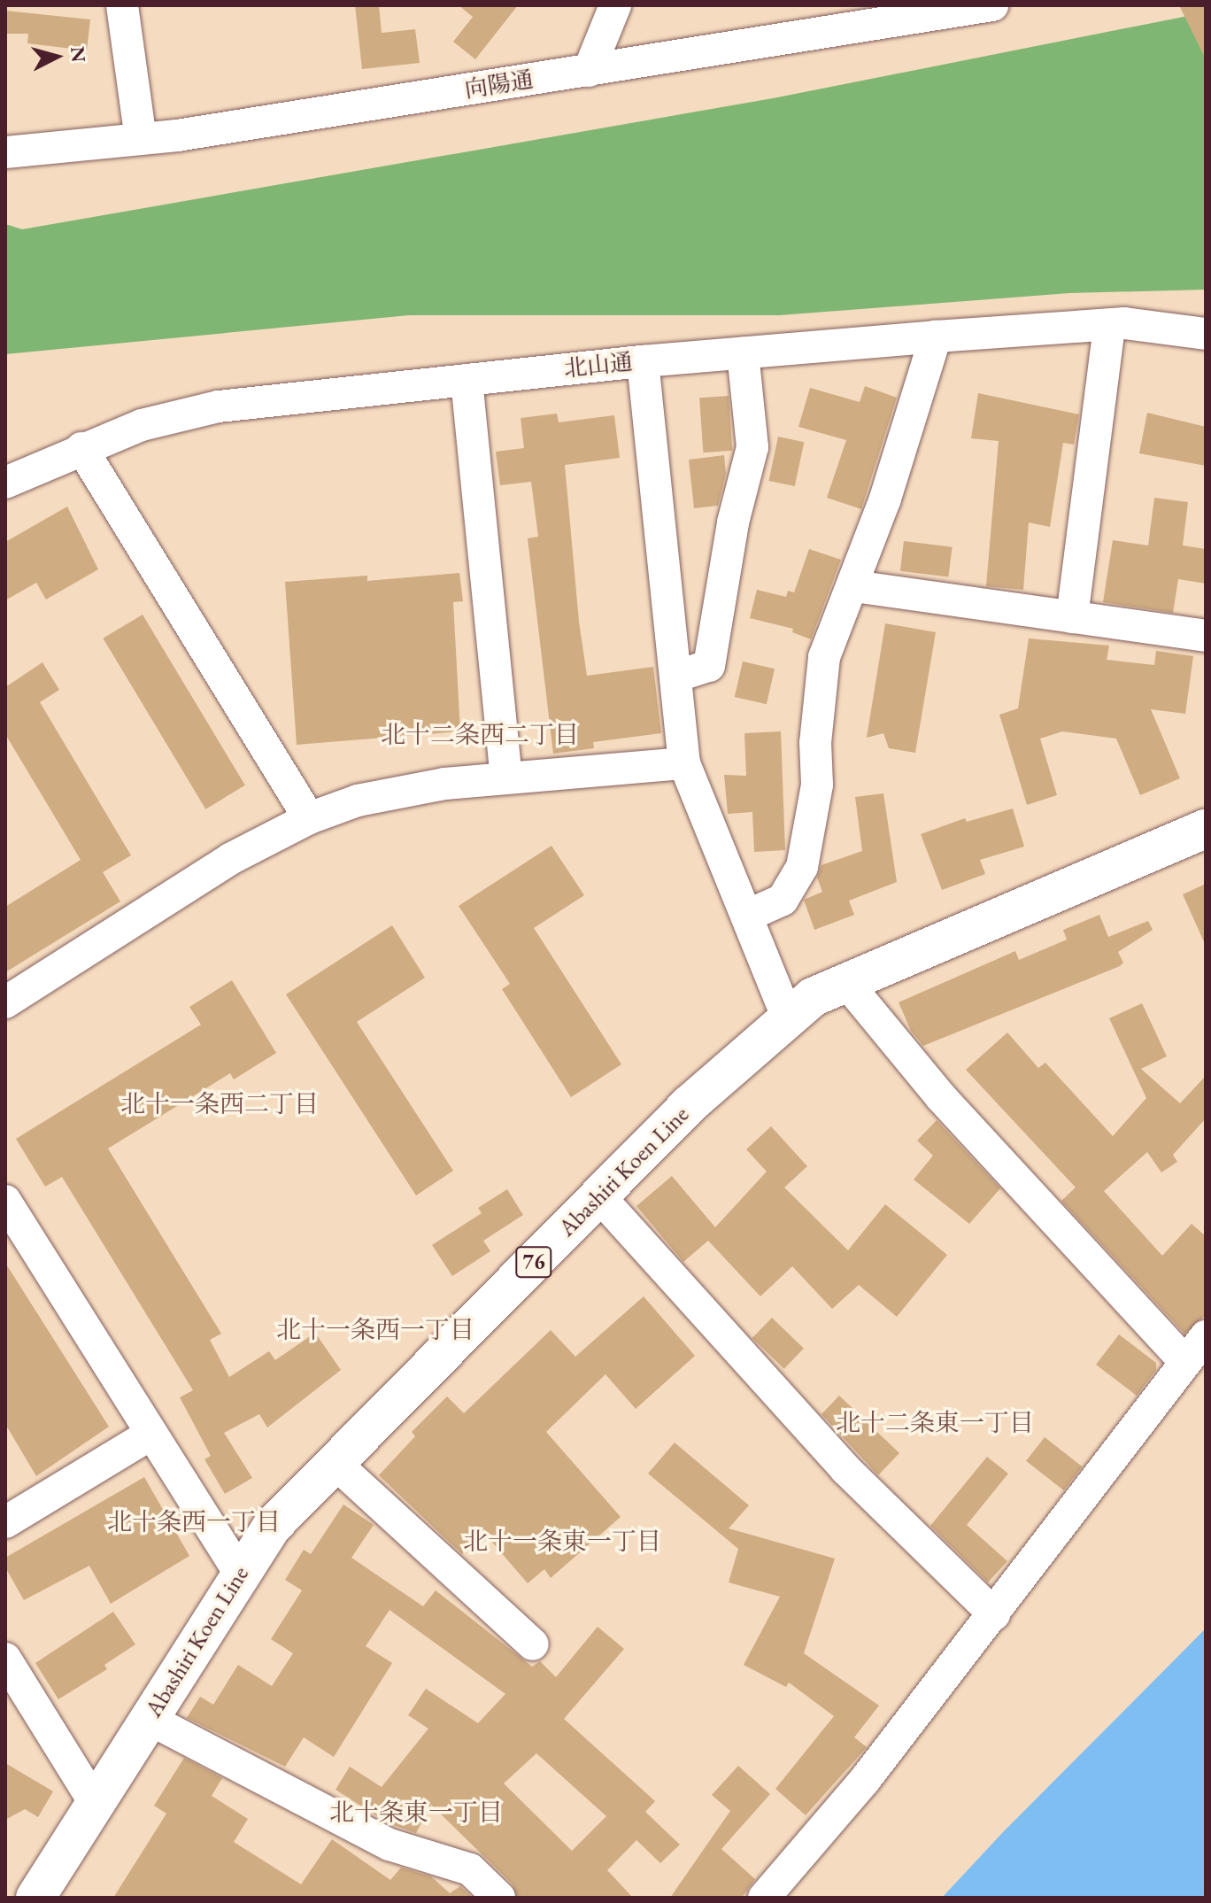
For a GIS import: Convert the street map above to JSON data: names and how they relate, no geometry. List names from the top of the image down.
{
  "streets": {
    "main road": ["Abashiri Koen Line", "76"],
    "street": ["向陽通", "北山通"]
  },
  "districts": [
    "北十二条西二丁目",
    "北十一条西二丁目",
    "北十一条西一丁目",
    "北十二条東一丁目",
    "北十条西一丁目",
    "北十一条東一丁目",
    "北十条東一丁目"
  ],
  "north": "right"
}
